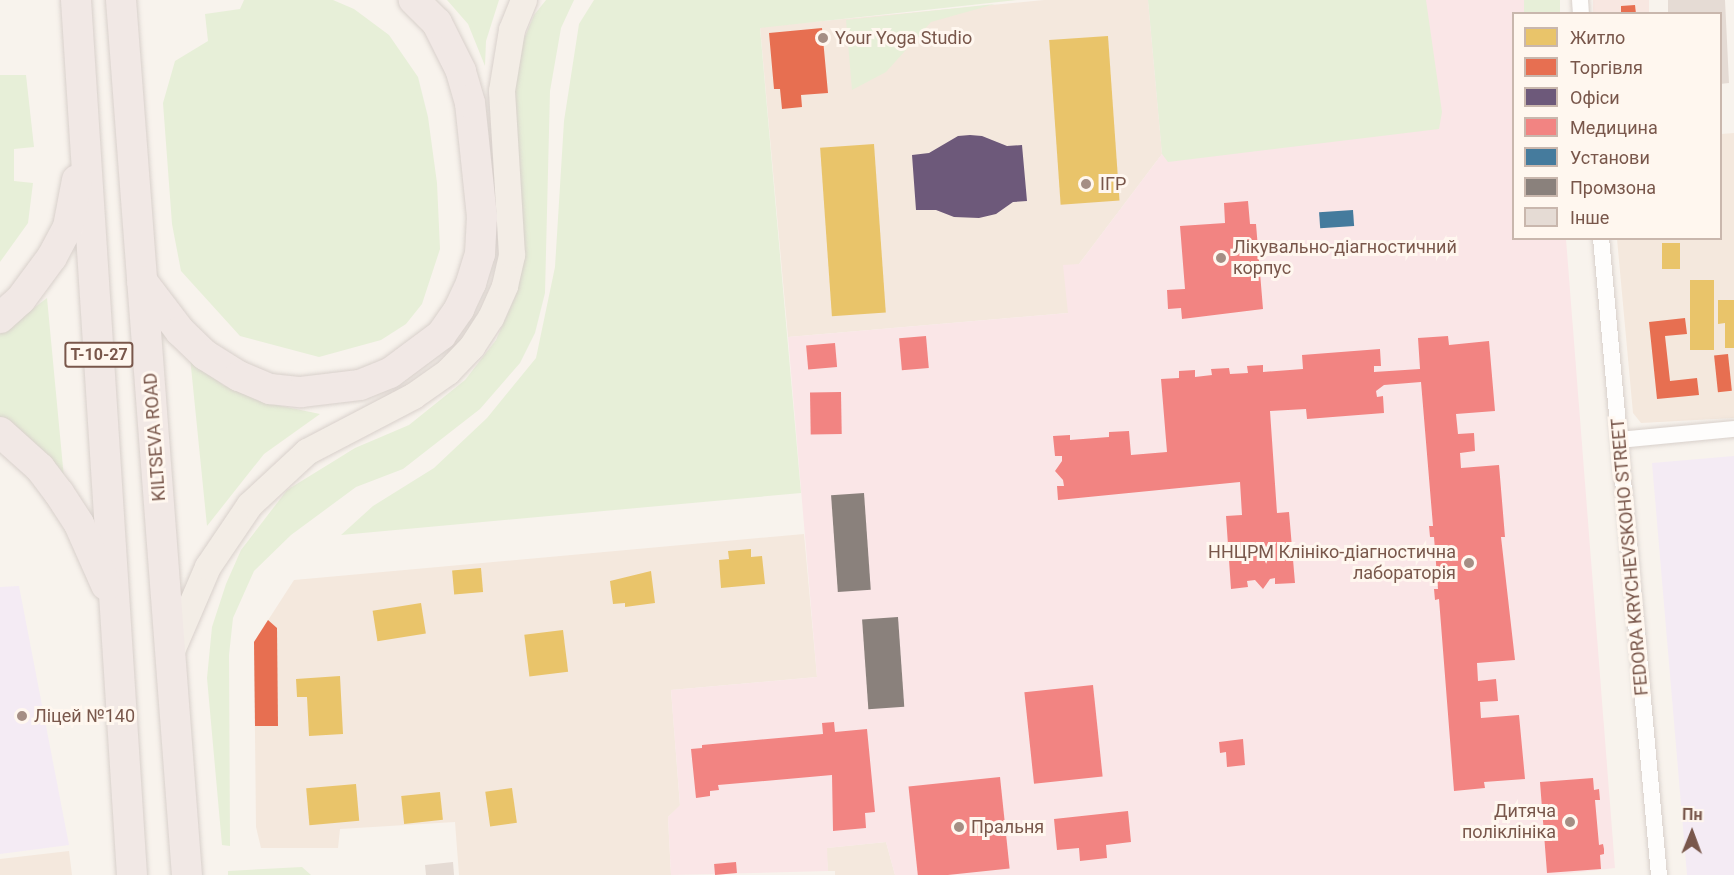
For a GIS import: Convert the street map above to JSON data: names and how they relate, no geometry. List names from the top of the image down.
{
  "streets": {
    "highway": ["Т-10-27", "KILTSEVA ROAD"],
    "street": ["FEDORA KRYCHEVSKOHO STREET"]
  },
  "places": [
    "Your Yoga Studio",
    "ІГР",
    "Лікувально-діагностичний корпус",
    "ННЦРМ Клініко-діагностична лабораторія",
    "Ліцей №140",
    "Дитяча поліклініка",
    "Пральня"
  ],
  "legend": [
    "Житло",
    "Торгівля",
    "Офіси",
    "Медицина",
    "Установи",
    "Промзона",
    "Інше"
  ],
  "north": "top"
}
